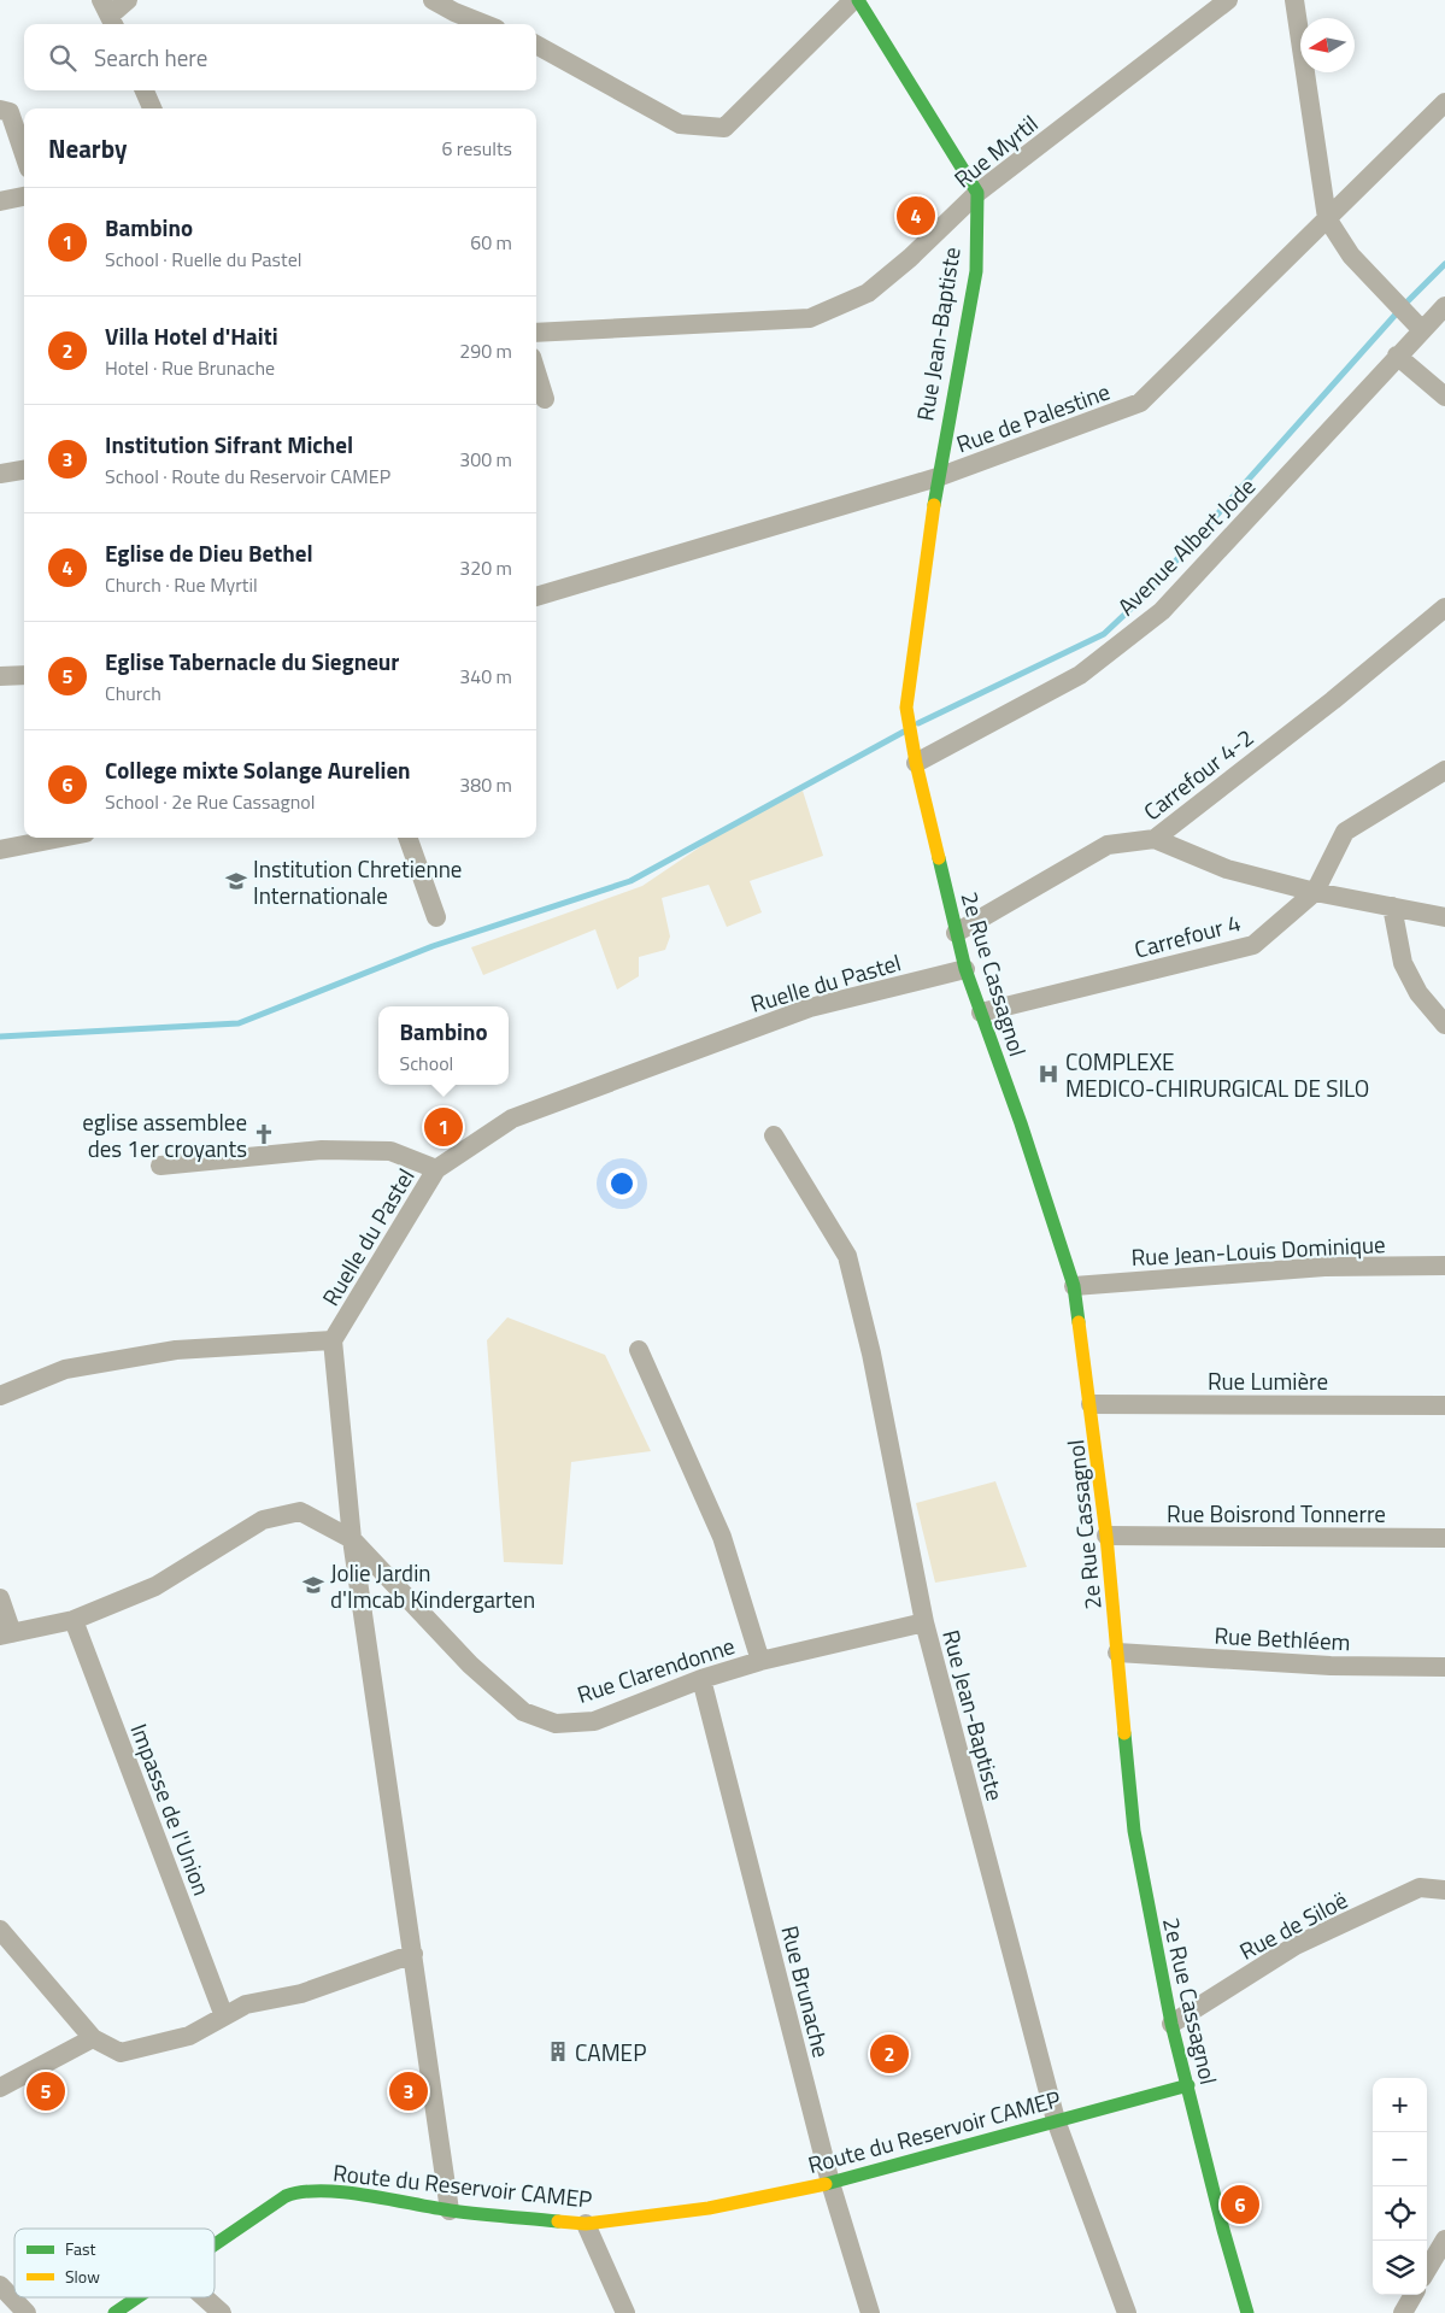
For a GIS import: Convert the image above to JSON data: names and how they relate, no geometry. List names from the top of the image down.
{
  "streets": {
    "street": [
      "Rue Myrtil",
      "Rue Jean-Baptiste",
      "Rue de Palestine",
      "Avenue Albert Jode",
      "Carrefour 4-2",
      "Carrefour 4",
      "2e Rue Cassagnol",
      "Ruelle du Pastel",
      "Rue Jean-Louis Dominique",
      "Rue Lumière",
      "Rue Boisrond Tonnerre",
      "Rue Bethléem",
      "Rue Clarendonne",
      "Impasse de l'Union",
      "Rue de Siloë",
      "Rue Brunache",
      "Route du Reservoir CAMEP"
    ]
  },
  "crossings": [
    ["Rue Myrtil", "Rue Jean-Baptiste"],
    ["Rue Jean-Baptiste", "Rue de Palestine"],
    ["Rue Jean-Baptiste", "2e Rue Cassagnol"],
    ["Rue Jean-Baptiste", "Rue Clarendonne"],
    ["Rue Jean-Baptiste", "Route du Reservoir CAMEP"],
    ["Avenue Albert Jode", "2e Rue Cassagnol"],
    ["Carrefour 4-2", "2e Rue Cassagnol"],
    ["Carrefour 4", "2e Rue Cassagnol"],
    ["2e Rue Cassagnol", "Ruelle du Pastel"],
    ["2e Rue Cassagnol", "Rue Jean-Louis Dominique"],
    ["2e Rue Cassagnol", "Rue Lumière"],
    ["2e Rue Cassagnol", "Rue Boisrond Tonnerre"],
    ["2e Rue Cassagnol", "Rue Bethléem"],
    ["2e Rue Cassagnol", "Rue de Siloë"],
    ["2e Rue Cassagnol", "Route du Reservoir CAMEP"],
    ["Rue Clarendonne", "Impasse de l'Union"],
    ["Rue Clarendonne", "Rue Brunache"],
    ["Rue Brunache", "Route du Reservoir CAMEP"]
  ],
  "places": {
    "school or university": ["Institution Chretienne Internationale", "Jolie Jardin d'Imcab Kindergarten"],
    "hospital": ["COMPLEXE MEDICO-CHIRURGICAL DE SILO"],
    "church": ["eglise assemblee des 1er croyants"],
    "building": ["CAMEP"]
  },
  "legend": ["Fast", "Slow"],
  "north": "left",
  "page": {
    "search": "Search here",
    "heading": ["Nearby", "6 results"],
    "list": [
      {
        "mark": "1",
        "name": "Bambino",
        "note": "School · Ruelle du Pastel",
        "value": "60 m"
      },
      {
        "mark": "2",
        "name": "Villa Hotel d'Haiti",
        "note": "Hotel · Rue Brunache",
        "value": "290 m"
      },
      {
        "mark": "3",
        "name": "Institution Sifrant Michel",
        "note": "School · Route du Reservoir CAMEP",
        "value": "300 m"
      },
      {
        "mark": "4",
        "name": "Eglise de Dieu Bethel",
        "note": "Church · Rue Myrtil",
        "value": "320 m"
      },
      {
        "mark": "5",
        "name": "Eglise Tabernacle du Siegneur",
        "note": "Church",
        "value": "340 m"
      },
      {
        "mark": "6",
        "name": "College mixte Solange Aurelien",
        "note": "School · 2e Rue Cassagnol",
        "value": "380 m"
      }
    ],
    "pins": [
      "4",
      "1",
      "2",
      "3",
      "5",
      "6"
    ],
    "popup": ["Bambino", "School"],
    "map_buttons": ["+", "−"]
  }
}
